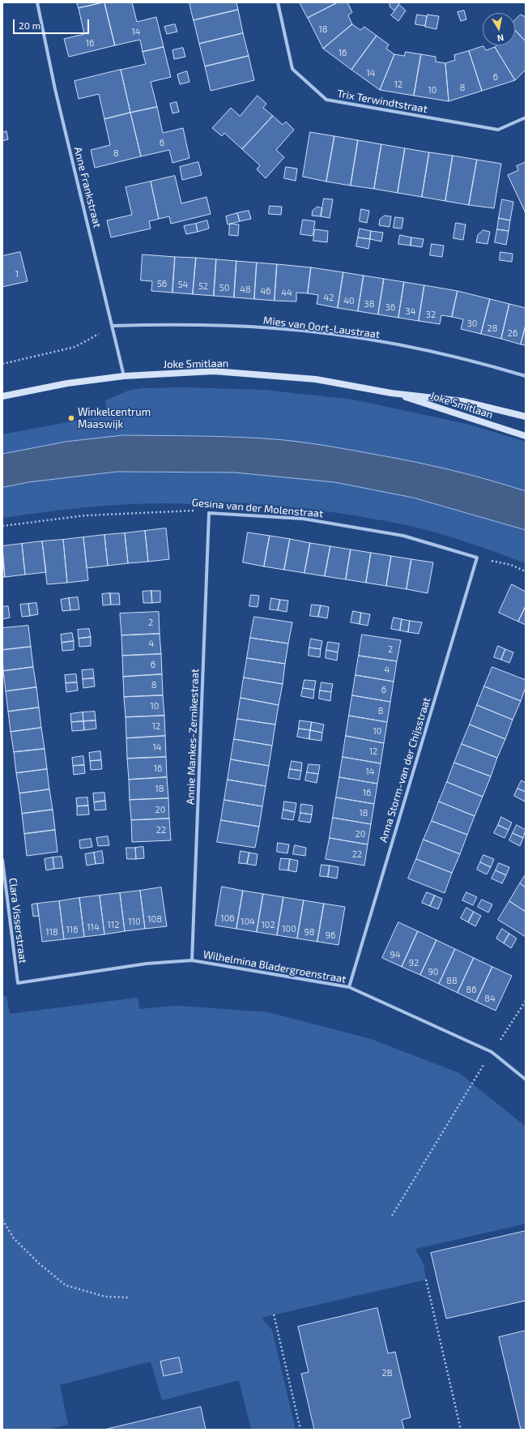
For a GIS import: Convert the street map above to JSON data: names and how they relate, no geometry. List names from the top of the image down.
{
  "streets": {
    "street": [
      "Trix Terwindtstraat",
      "Anne Frankstraat",
      "Mies van Oort-Laustraat",
      "Joke Smitlaan",
      "Gesina van der Molenstraat",
      "Annie Mankes-Zernikestraat",
      "Anna Storm-van der Chijsstraat",
      "Clara Visserstraat",
      "Wilhelmina Bladergroenstraat"
    ]
  },
  "crossings": [
    ["Anne Frankstraat", "Mies van Oort-Laustraat"],
    ["Anne Frankstraat", "Joke Smitlaan"],
    ["Gesina van der Molenstraat", "Annie Mankes-Zernikestraat"],
    ["Gesina van der Molenstraat", "Anna Storm-van der Chijsstraat"],
    ["Annie Mankes-Zernikestraat", "Wilhelmina Bladergroenstraat"],
    ["Anna Storm-van der Chijsstraat", "Wilhelmina Bladergroenstraat"],
    ["Clara Visserstraat", "Wilhelmina Bladergroenstraat"]
  ],
  "places": ["Winkelcentrum Maaswijk"],
  "house_numbers": [
    "18",
    "14",
    "16",
    "16",
    "14",
    "6",
    "12",
    "8",
    "10",
    "6",
    "8",
    "1",
    "56",
    "54",
    "52",
    "50",
    "48",
    "46",
    "44",
    "42",
    "40",
    "38",
    "36",
    "34",
    "32",
    "30",
    "28",
    "26",
    "2",
    "4",
    "2",
    "6",
    "4",
    "8",
    "6",
    "10",
    "8",
    "12",
    "10",
    "14",
    "12",
    "16",
    "14",
    "18",
    "16",
    "20",
    "18",
    "22",
    "20",
    "22",
    "106",
    "108",
    "110",
    "104",
    "112",
    "102",
    "114",
    "100",
    "116",
    "118",
    "98",
    "96",
    "94",
    "92",
    "90",
    "88",
    "86",
    "84",
    "2B"
  ],
  "scale_bar": "20 m",
  "north": "bottom"
}
